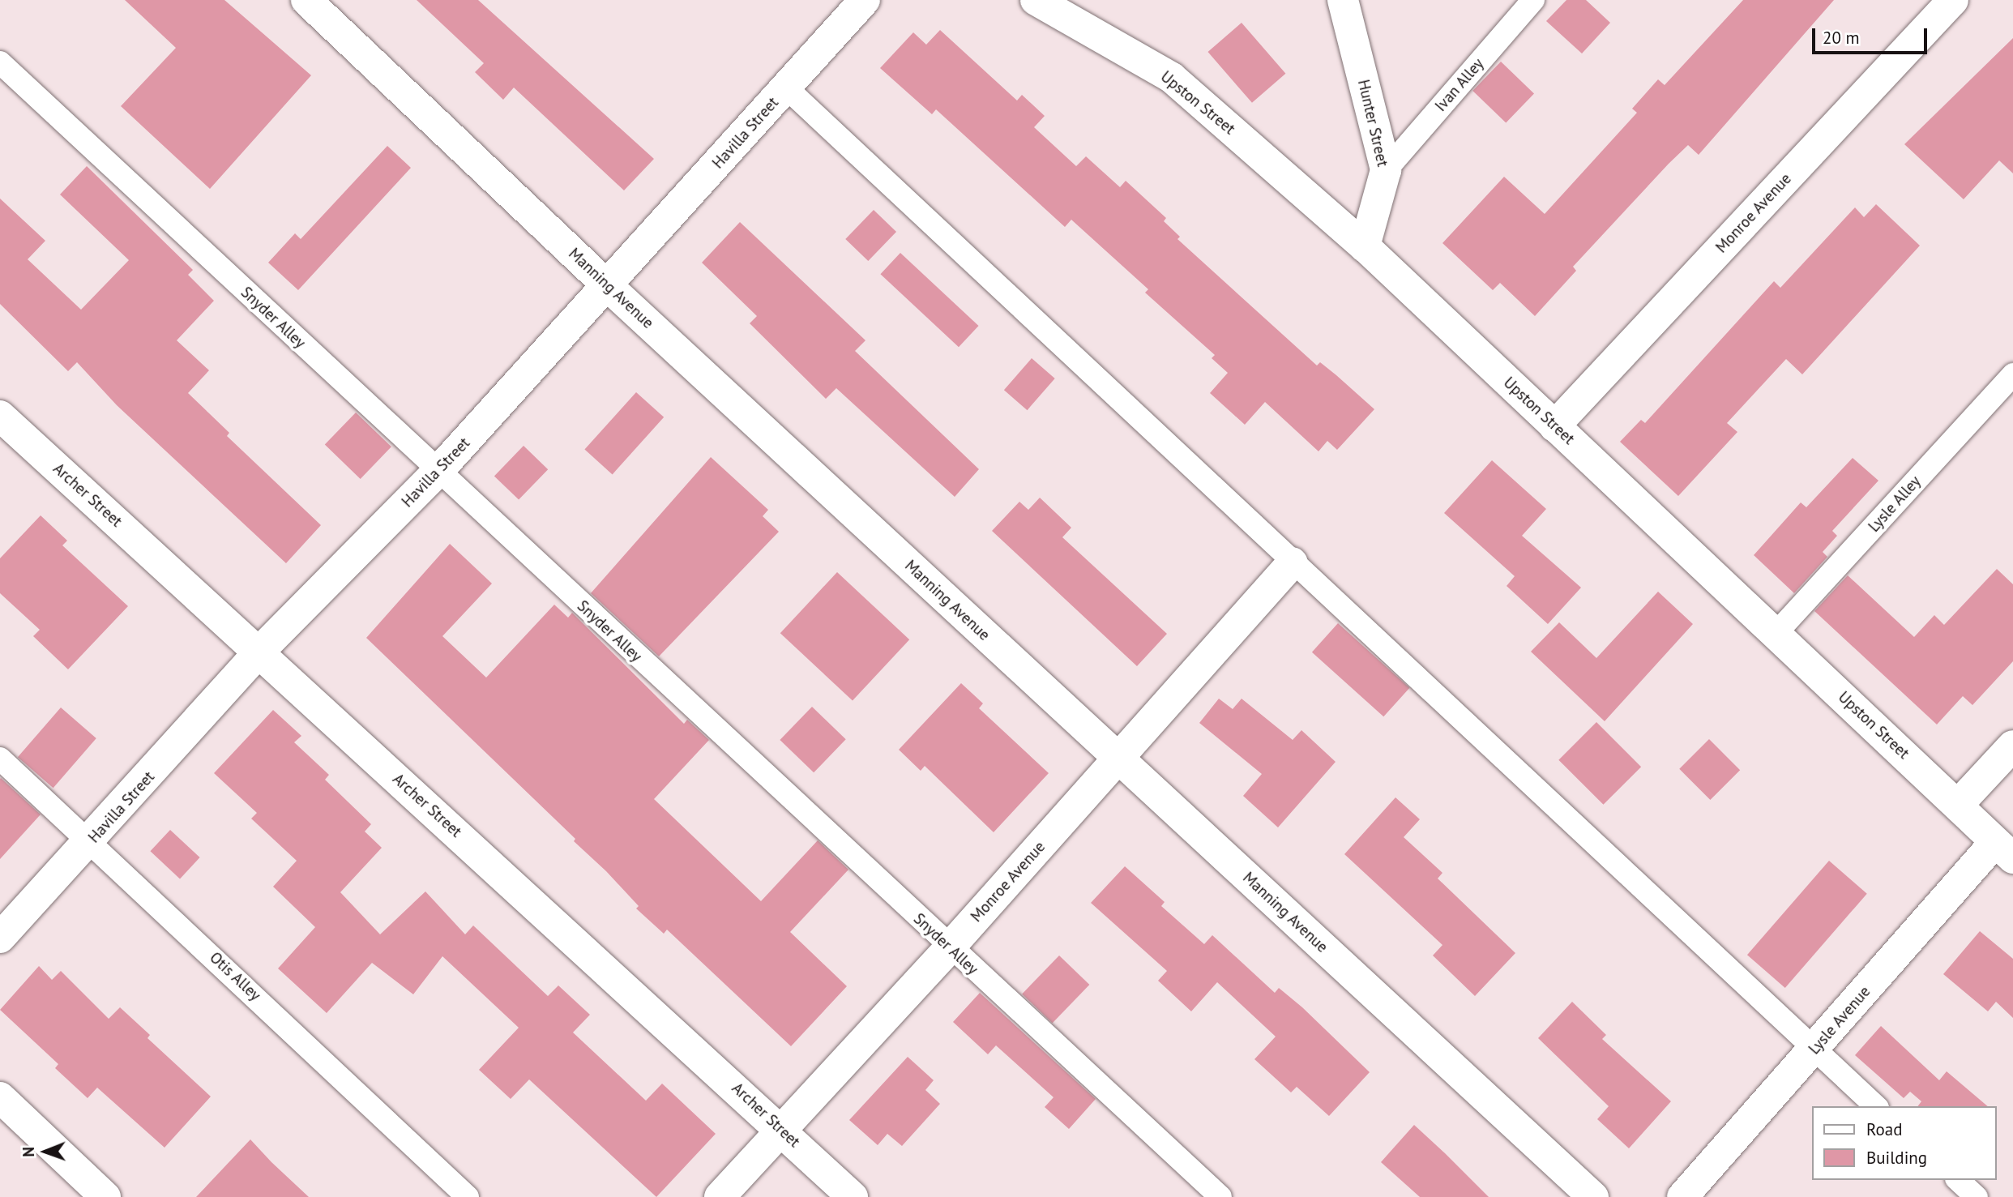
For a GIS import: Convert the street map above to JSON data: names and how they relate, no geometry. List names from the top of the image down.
{
  "streets": {
    "street": [
      "Upston Street",
      "Hunter Street",
      "Havilla Street",
      "Monroe Avenue",
      "Manning Avenue",
      "Archer Street",
      "Lysle Avenue"
    ],
    "lane": [
      "Ivan Alley",
      "Snyder Alley",
      "Lysle Alley",
      "Otis Alley"
    ]
  },
  "crossings": [
    ["Ivan Alley", "Hunter Street"],
    ["Upston Street", "Hunter Street"],
    ["Upston Street", "Monroe Avenue"],
    ["Upston Street", "Lysle Alley"],
    ["Upston Street", "Lysle Avenue"],
    ["Havilla Street", "Manning Avenue"],
    ["Havilla Street", "Snyder Alley"],
    ["Havilla Street", "Archer Street"],
    ["Havilla Street", "Otis Alley"],
    ["Monroe Avenue", "Manning Avenue"],
    ["Monroe Avenue", "Snyder Alley"],
    ["Monroe Avenue", "Archer Street"]
  ],
  "legend": ["Road", "Building"],
  "scale_bar": "20 m",
  "north": "left"
}
